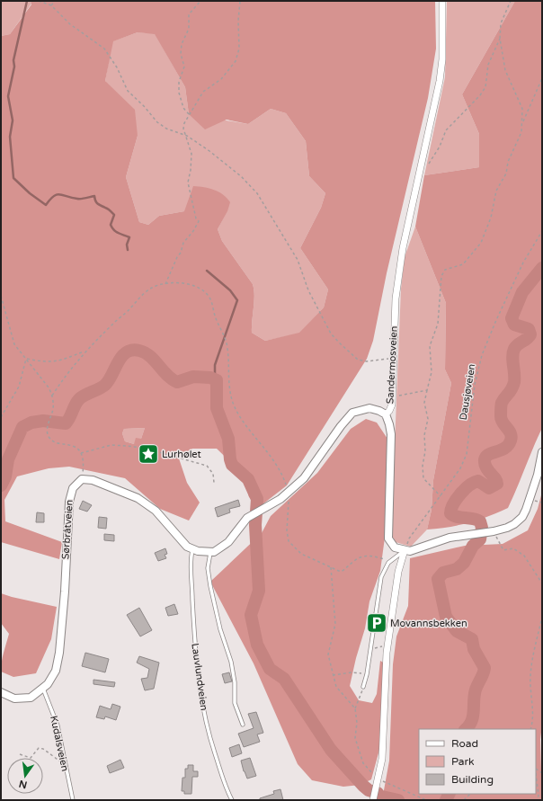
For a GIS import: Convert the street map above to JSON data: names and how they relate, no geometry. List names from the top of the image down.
{
  "streets": {
    "street": ["Sandermosveien", "Sørbråtveien"],
    "lane": ["Lauvlundveien", "Kudalsveien"],
    "path": ["Dausjøveien"]
  },
  "crossings": [
    ["Sandermosveien", "Dausjøveien"],
    ["Sørbråtveien", "Lauvlundveien"],
    ["Sørbråtveien", "Kudalsveien"]
  ],
  "places": {
    "place": ["Lurhølet"],
    "parking": ["Movannsbekken"]
  },
  "legend": ["Road", "Park", "Building"],
  "north": "bottom"
}
